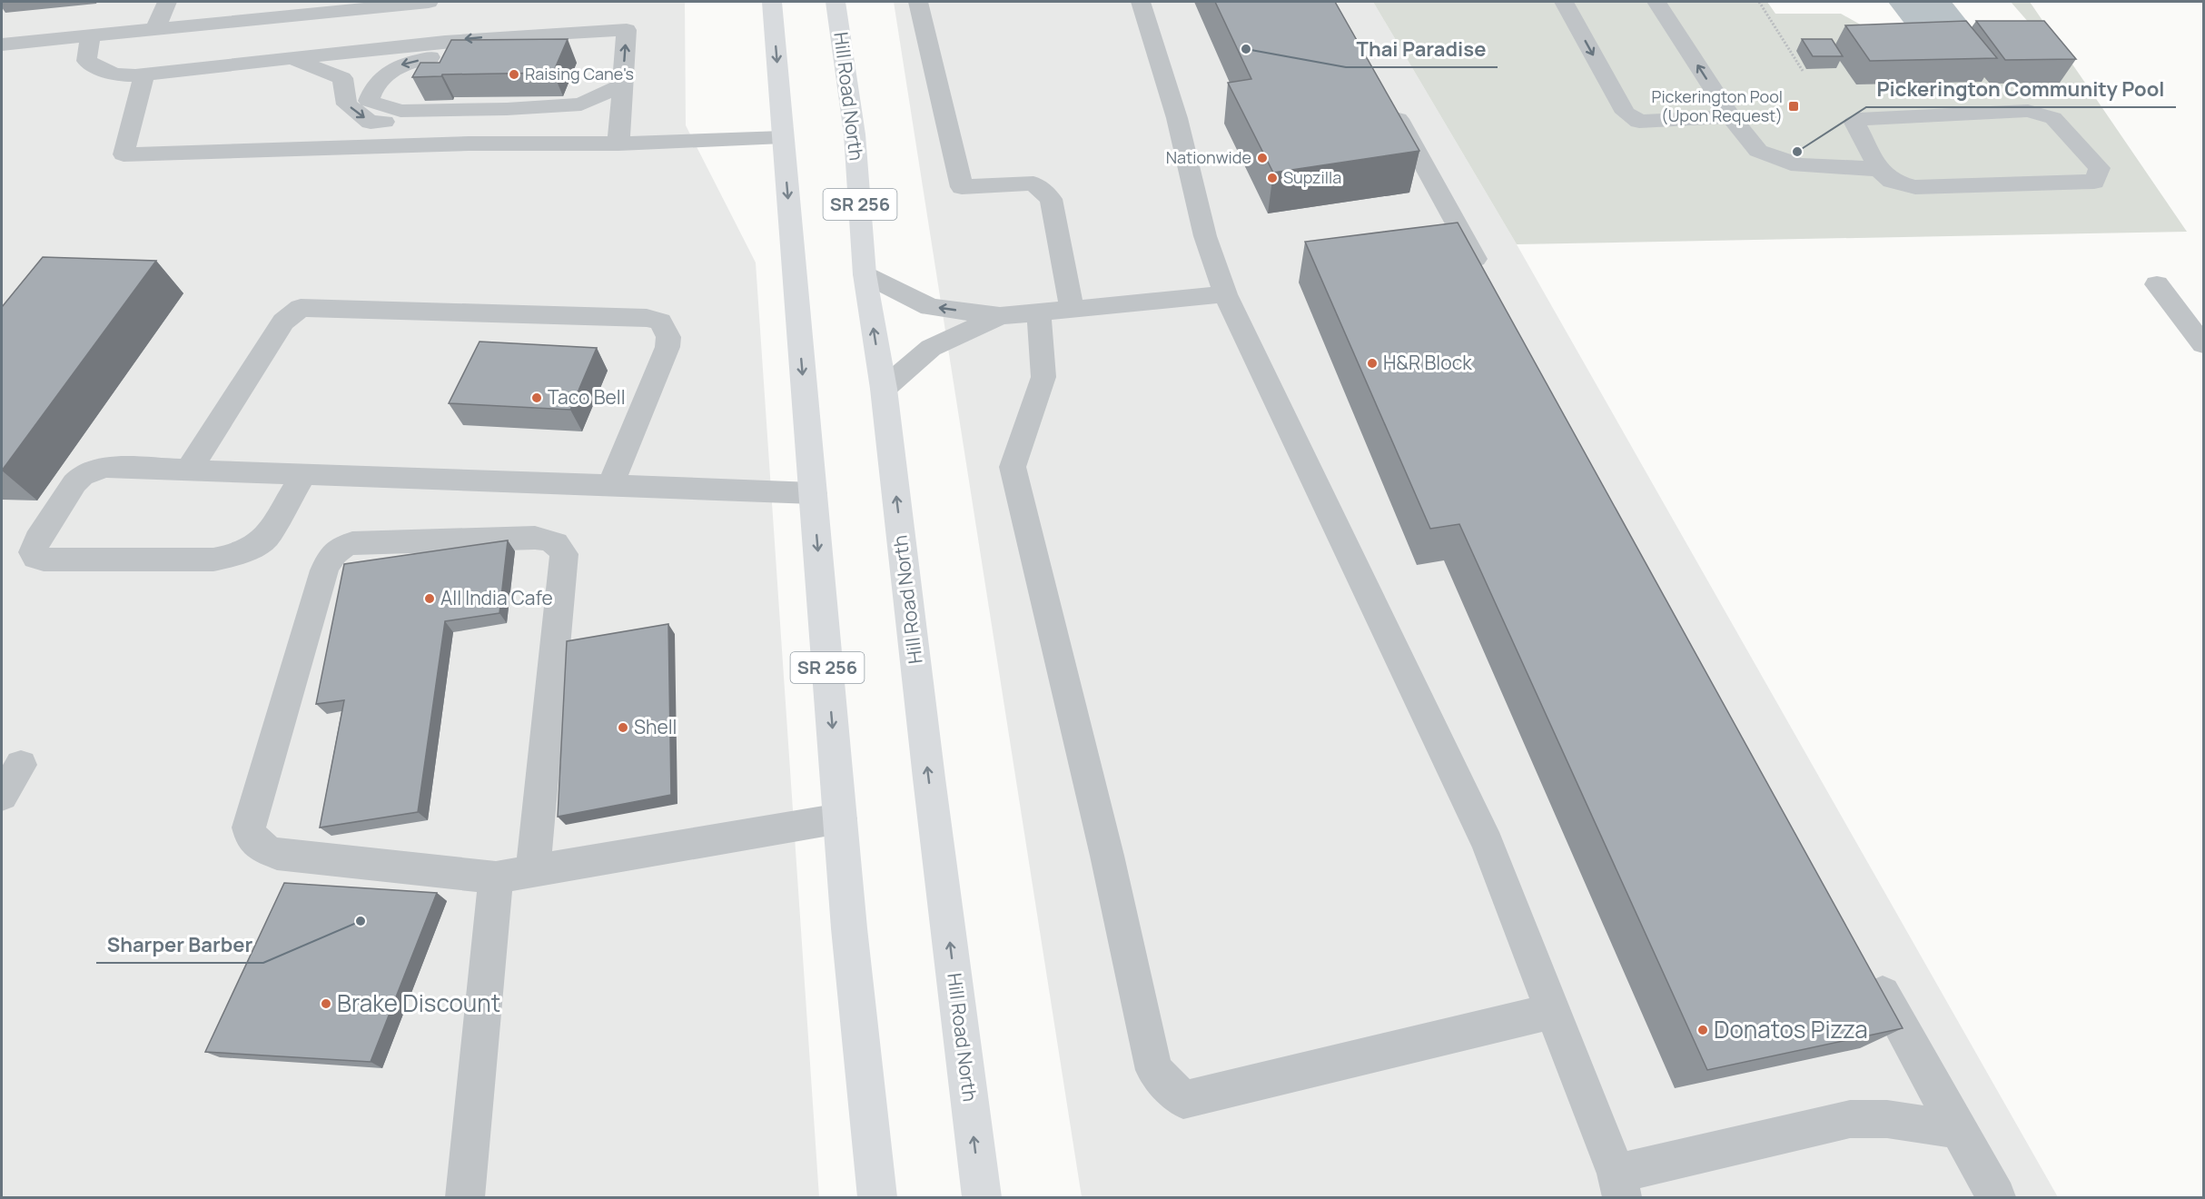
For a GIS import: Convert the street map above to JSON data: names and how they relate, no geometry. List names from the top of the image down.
{
  "streets": {
    "highway": ["Hill Road North", "SR 256"]
  },
  "places": {
    "other": [
      "Thai Paradise",
      "Raising Cane's",
      "Pickerington Community Pool",
      "Nationwide",
      "Supzilla",
      "H&R Block",
      "Taco Bell",
      "All India Cafe",
      "Shell",
      "Sharper Barber",
      "Brake Discount",
      "Donatos Pizza"
    ],
    "transit": ["Pickerington Pool (Upon Request)"]
  }
}
